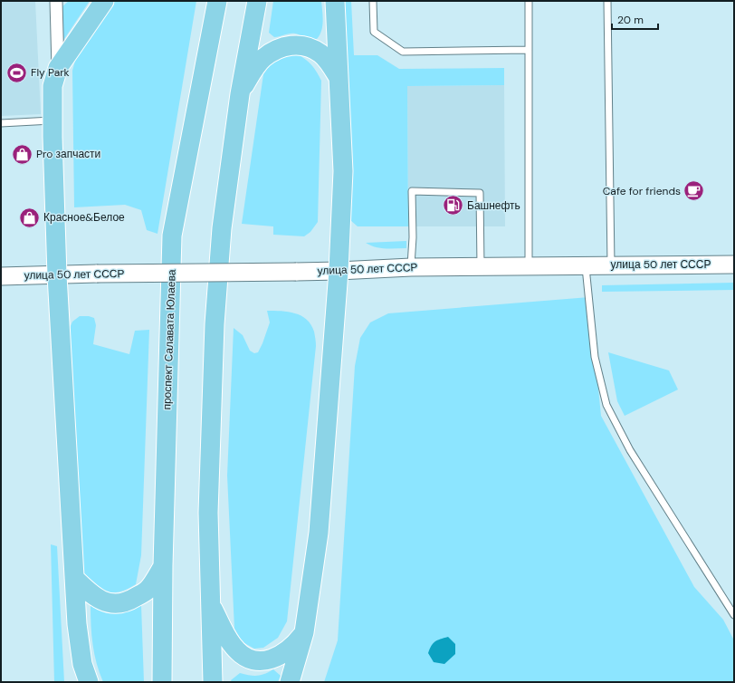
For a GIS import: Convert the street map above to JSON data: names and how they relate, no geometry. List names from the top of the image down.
{
  "streets": {
    "main road": ["улица 50 лет СССР", "проспект Салавата Юлаева"]
  },
  "places": {
    "sports": ["Fly Park"],
    "shop": ["Pro запчасти", "Красное&Белое"],
    "cafe": ["Cafe for friends"],
    "fuel station": ["Башнефть"]
  },
  "scale_bar": "20 m"
}
